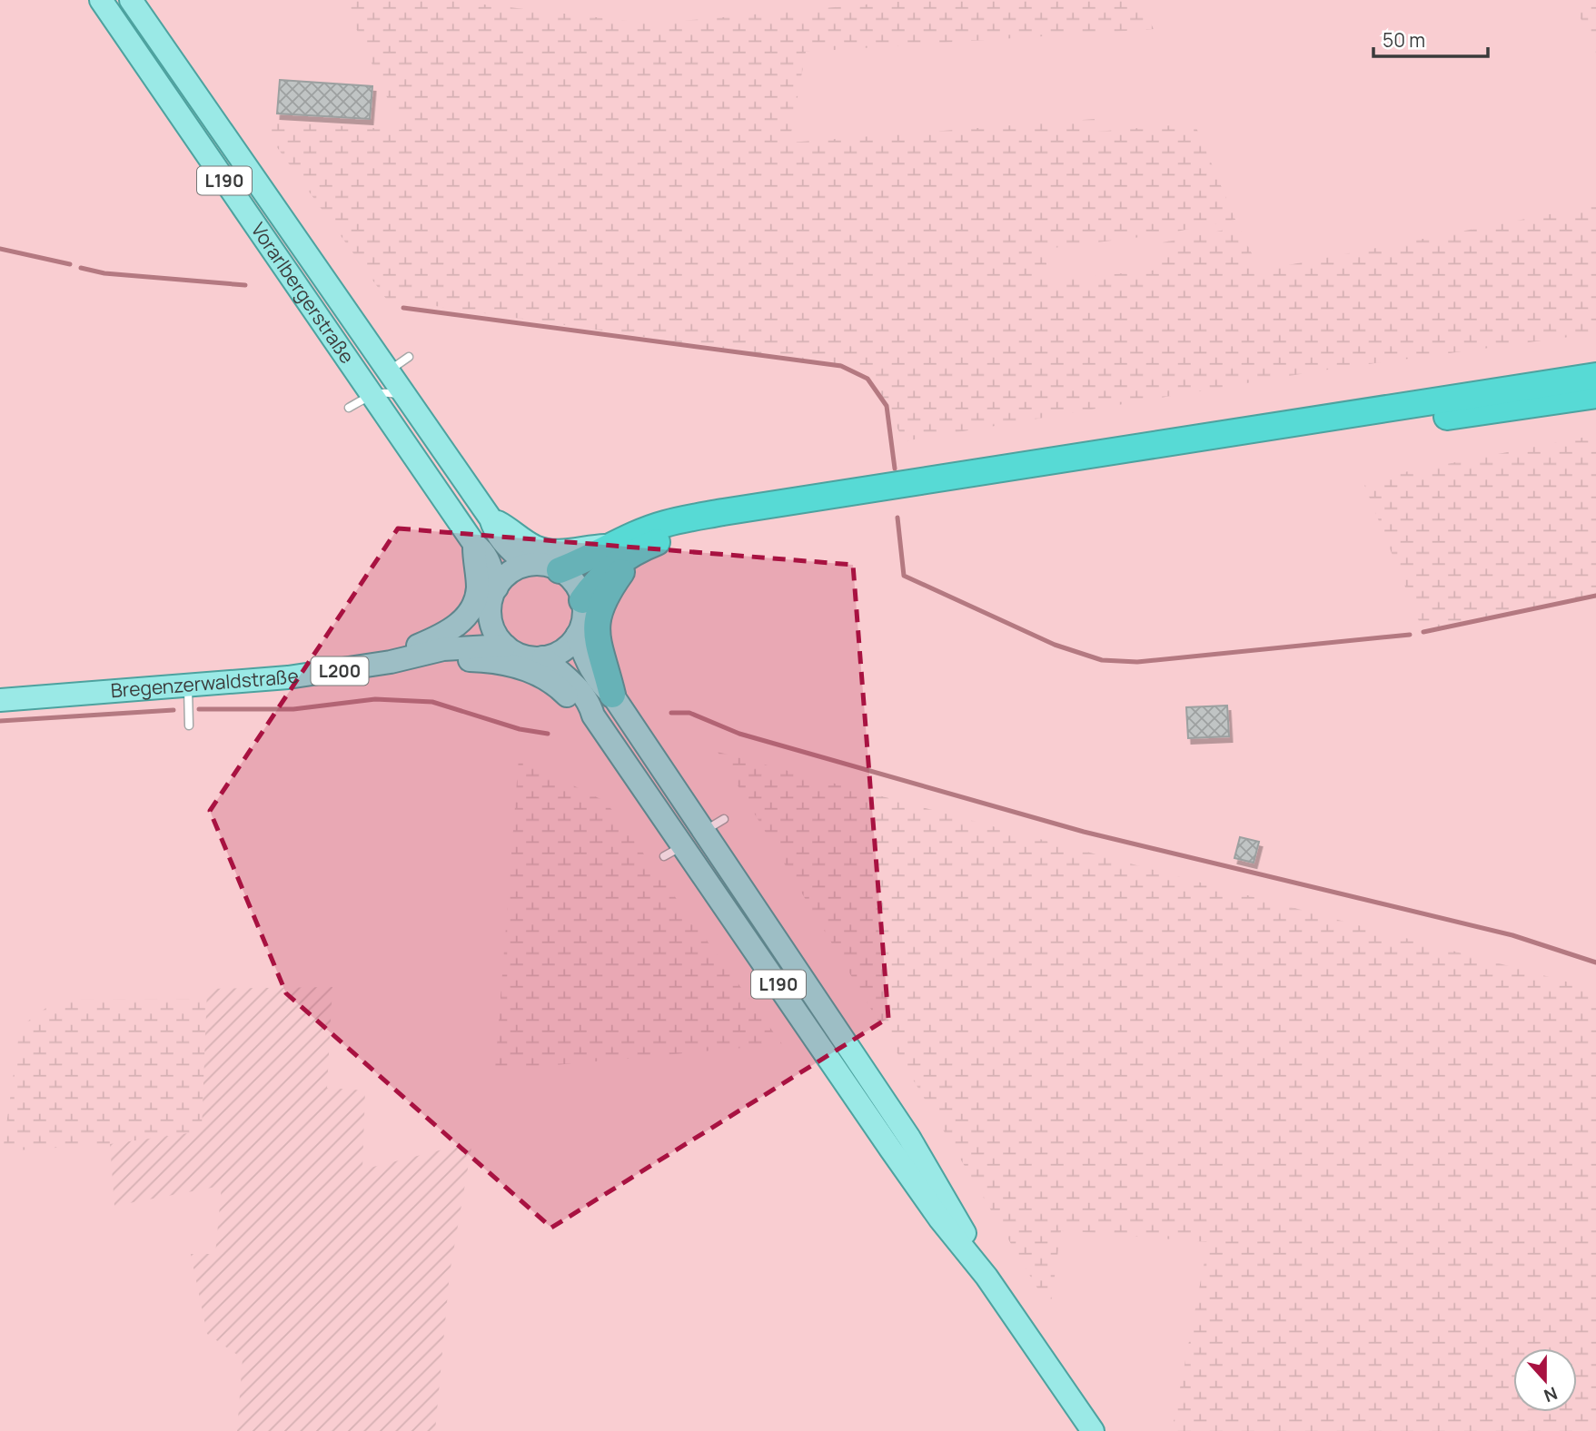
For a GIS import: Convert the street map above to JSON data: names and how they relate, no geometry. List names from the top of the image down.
{
  "streets": {
    "main road": [
      "L190",
      "Vorarlbergerstraße",
      "L200",
      "Bregenzerwaldstraße"
    ]
  },
  "crossings": [
    ["L190", "Vorarlbergerstraße"],
    ["L190", "Bregenzerwaldstraße"],
    ["Vorarlbergerstraße", "Bregenzerwaldstraße"]
  ],
  "scale_bar": "50 m",
  "north": "bottom"
}
